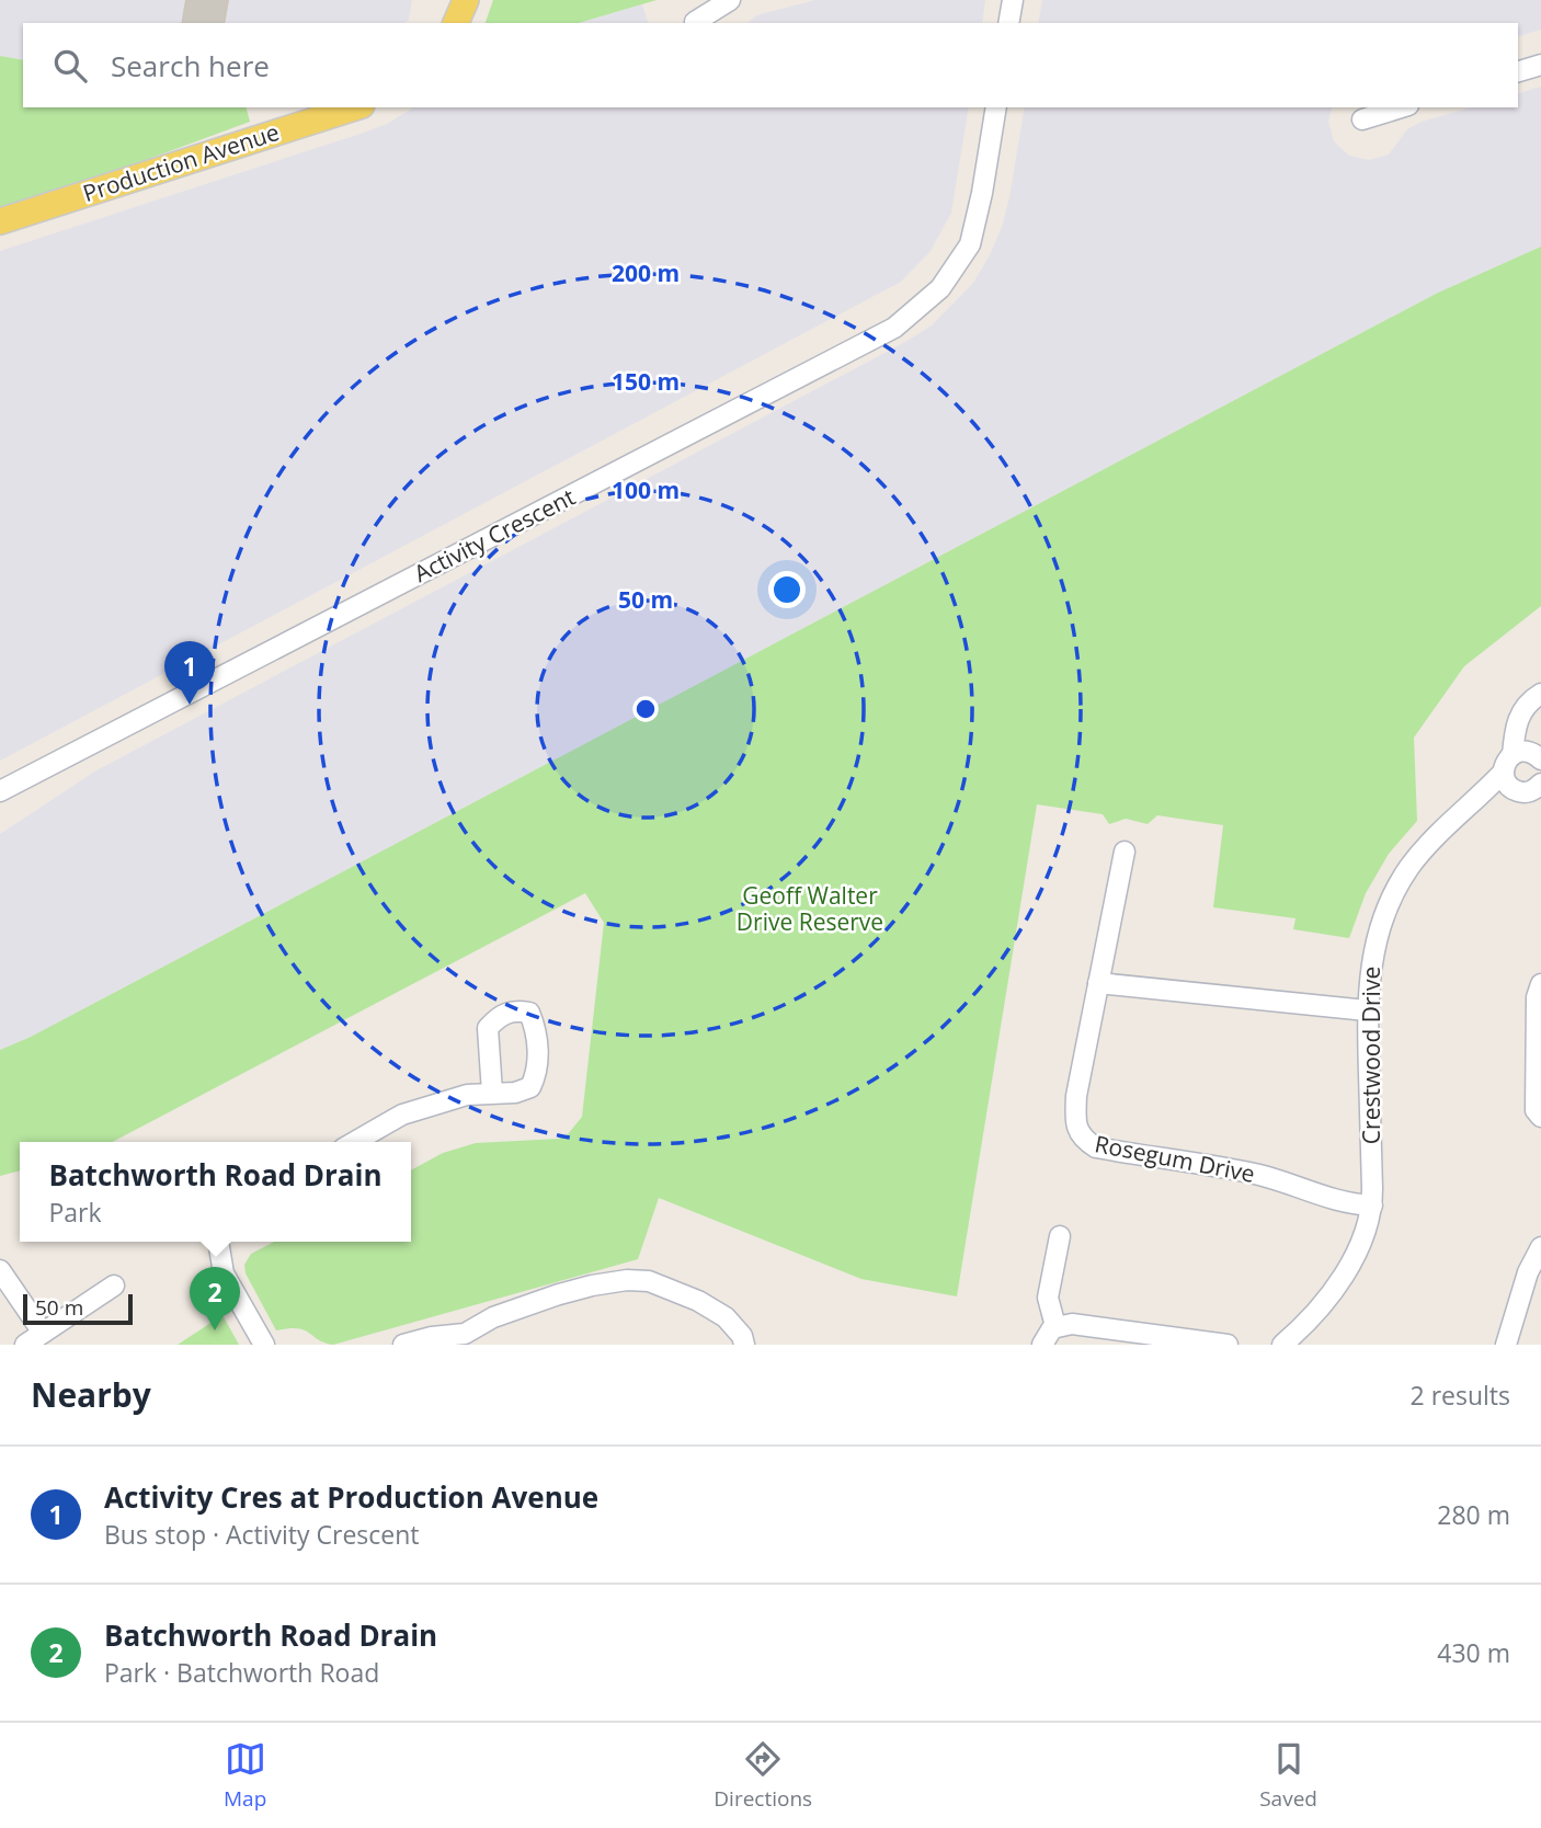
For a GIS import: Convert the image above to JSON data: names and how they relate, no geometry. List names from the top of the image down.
{
  "streets": {
    "main road": ["Production Avenue"],
    "street": ["Activity Crescent", "Crestwood Drive", "Rosegum Drive"]
  },
  "crossings": [
    ["Crestwood Drive", "Rosegum Drive"]
  ],
  "parks": ["Geoff Walter Drive Reserve"],
  "scale_bar": "50 m",
  "page": {
    "search": "Search here",
    "pins": ["1", "2"],
    "popup": ["Batchworth Road Drain", "Park"],
    "scale": "50 m",
    "heading": ["Nearby", "2 results"],
    "list": [
      {
        "mark": "1",
        "name": "Activity Cres at Production Avenue",
        "note": "Bus stop · Activity Crescent",
        "value": "280 m"
      },
      {
        "mark": "2",
        "name": "Batchworth Road Drain",
        "note": "Park · Batchworth Road",
        "value": "430 m"
      }
    ],
    "nav": ["Map", "Directions", "Saved"]
  },
  "rings": [
    "200 m",
    "150 m",
    "100 m",
    "50 m"
  ]
}
